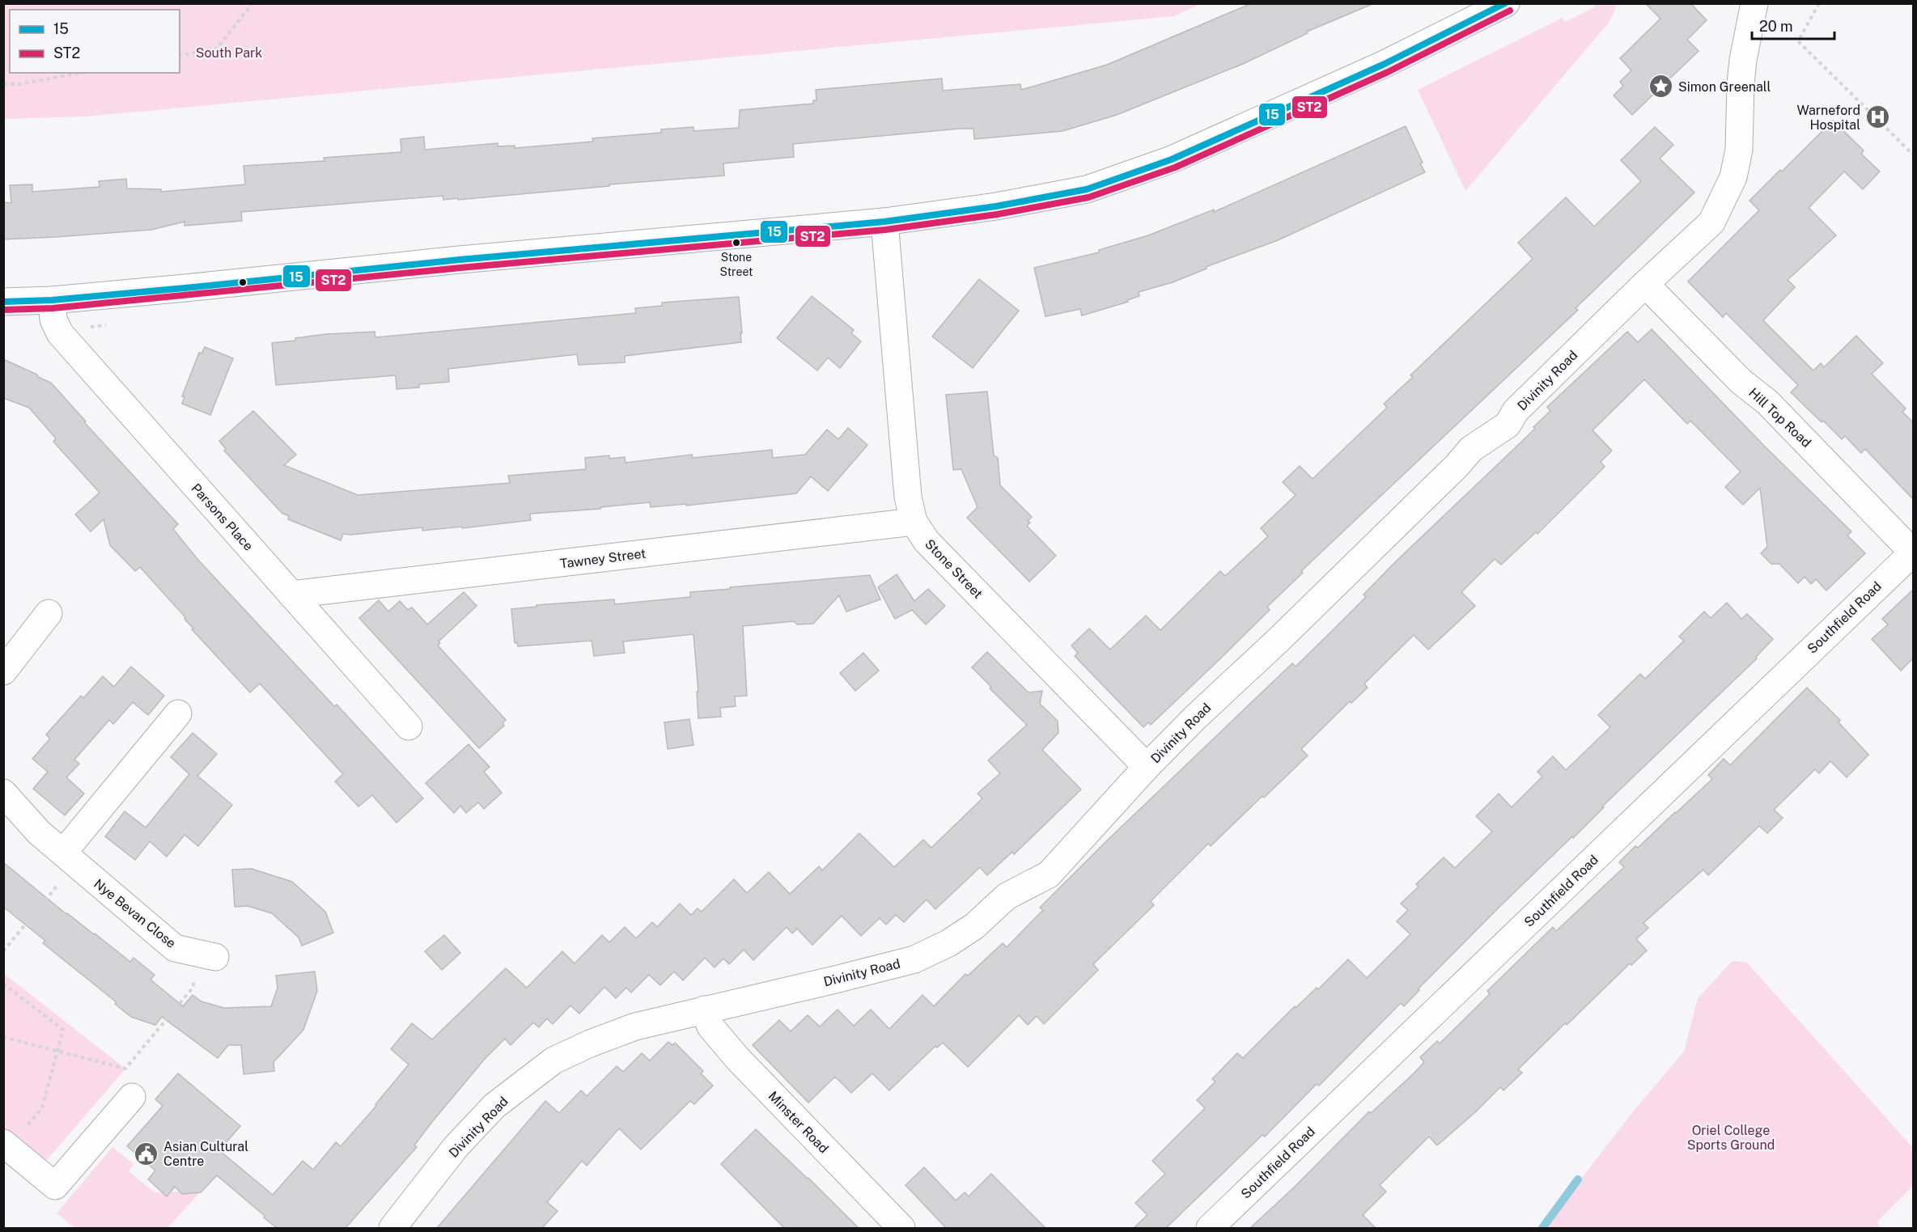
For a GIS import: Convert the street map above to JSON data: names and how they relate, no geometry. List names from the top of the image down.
{
  "streets": {
    "street": [
      "Divinity Road",
      "Hill Top Road",
      "Parsons Place",
      "Tawney Street",
      "Stone Street",
      "Southfield Road",
      "Nye Bevan Close",
      "Minster Road"
    ]
  },
  "crossings": [
    ["Divinity Road", "Hill Top Road"],
    ["Divinity Road", "Stone Street"],
    ["Divinity Road", "Minster Road"],
    ["Hill Top Road", "Southfield Road"],
    ["Parsons Place", "Tawney Street"],
    ["Tawney Street", "Stone Street"]
  ],
  "parks": ["South Park", "Oriel College Sports Ground"],
  "places": {
    "place": ["Simon Greenall"],
    "hospital": ["Warneford Hospital"],
    "other": ["Stone Street"],
    "public building": ["Asian Cultural Centre"]
  },
  "lines": ["transit line 15", "transit line ST2"],
  "legend": ["15", "ST2"],
  "scale_bar": "20 m"
}
